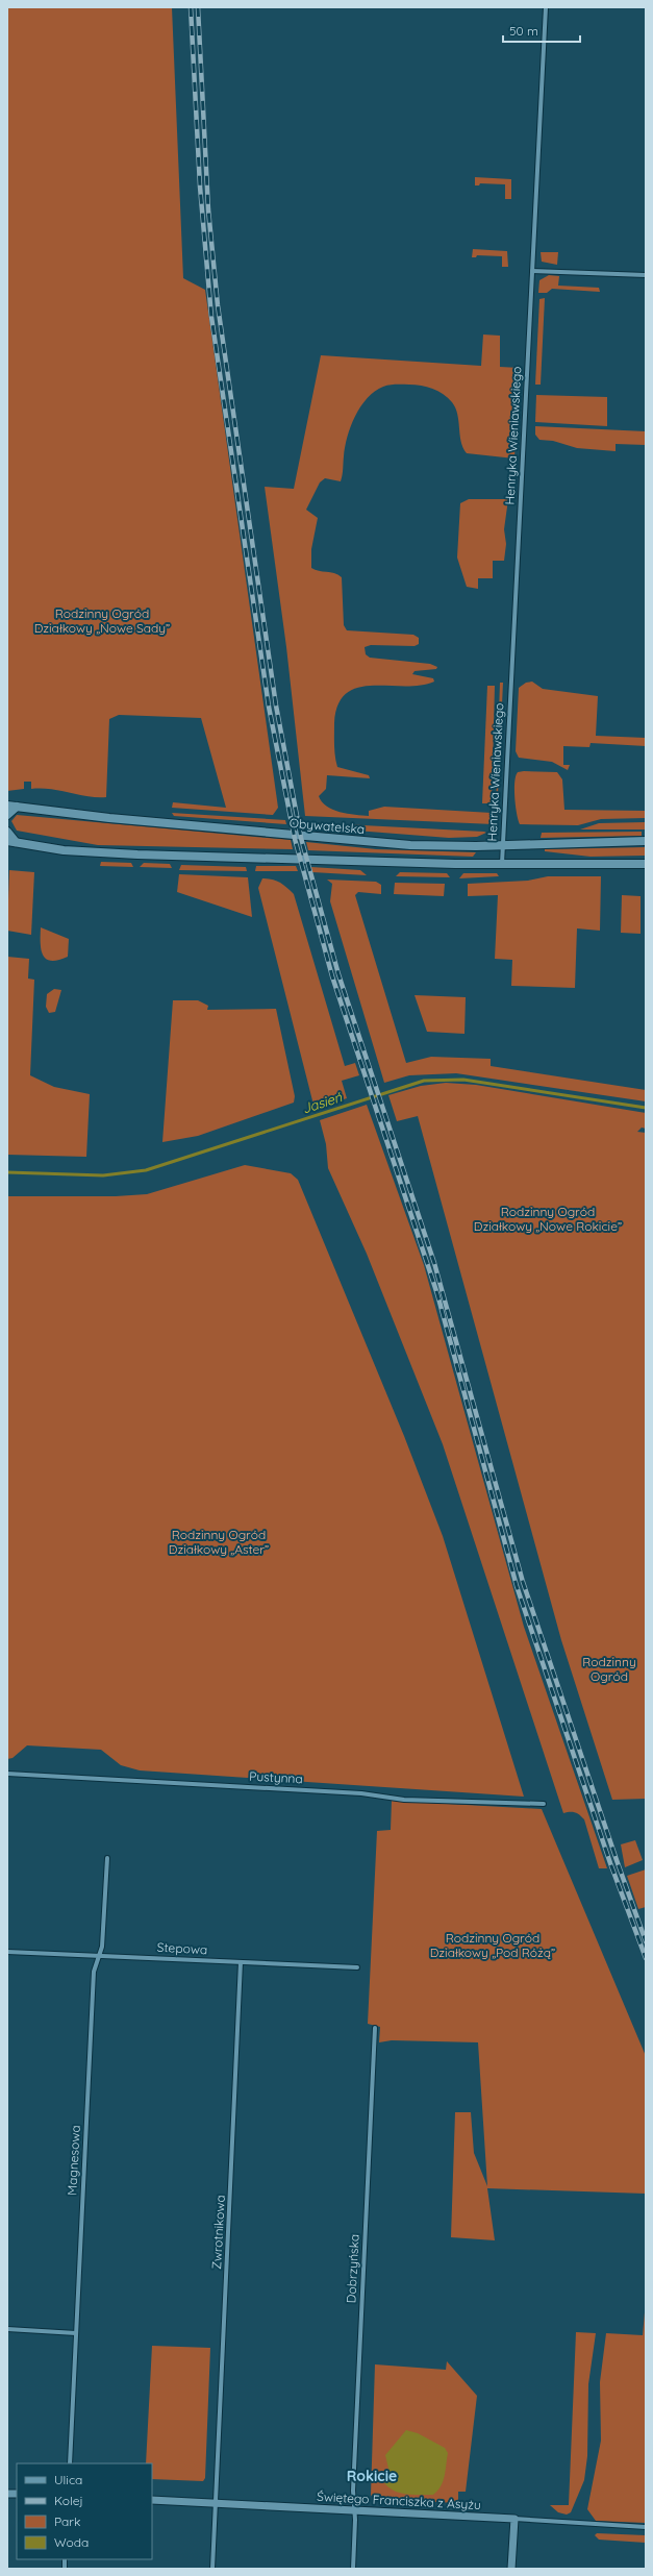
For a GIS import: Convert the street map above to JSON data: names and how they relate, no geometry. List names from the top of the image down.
{
  "streets": {
    "main road": ["Obywatelska"],
    "street": [
      "Henryka Wieniawskiego",
      "Pustynna",
      "Stepowa",
      "Magnesowa",
      "Zwrotnikowa",
      "Dobrzyńska",
      "Świętego Franciszka z Asyżu"
    ]
  },
  "crossings": [
    ["Henryka Wieniawskiego", "Obywatelska"],
    ["Stepowa", "Magnesowa"],
    ["Stepowa", "Zwrotnikowa"],
    ["Zwrotnikowa", "Świętego Franciszka z Asyżu"],
    ["Dobrzyńska", "Świętego Franciszka z Asyżu"]
  ],
  "districts": ["Rokicie"],
  "water": ["Jasień"],
  "parks": [
    "Rodzinny Ogród Działkowy „Nowe Sady”",
    "Rodzinny Ogród Działkowy „Nowe Rokicie”",
    "Rodzinny Ogród Działkowy „Aster”",
    "Rodzinny Ogród",
    "Rodzinny Ogród Działkowy „Pod Różą”"
  ],
  "legend": [
    "Ulica",
    "Kolej",
    "Park",
    "Woda"
  ],
  "scale_bar": "50 m"
}
